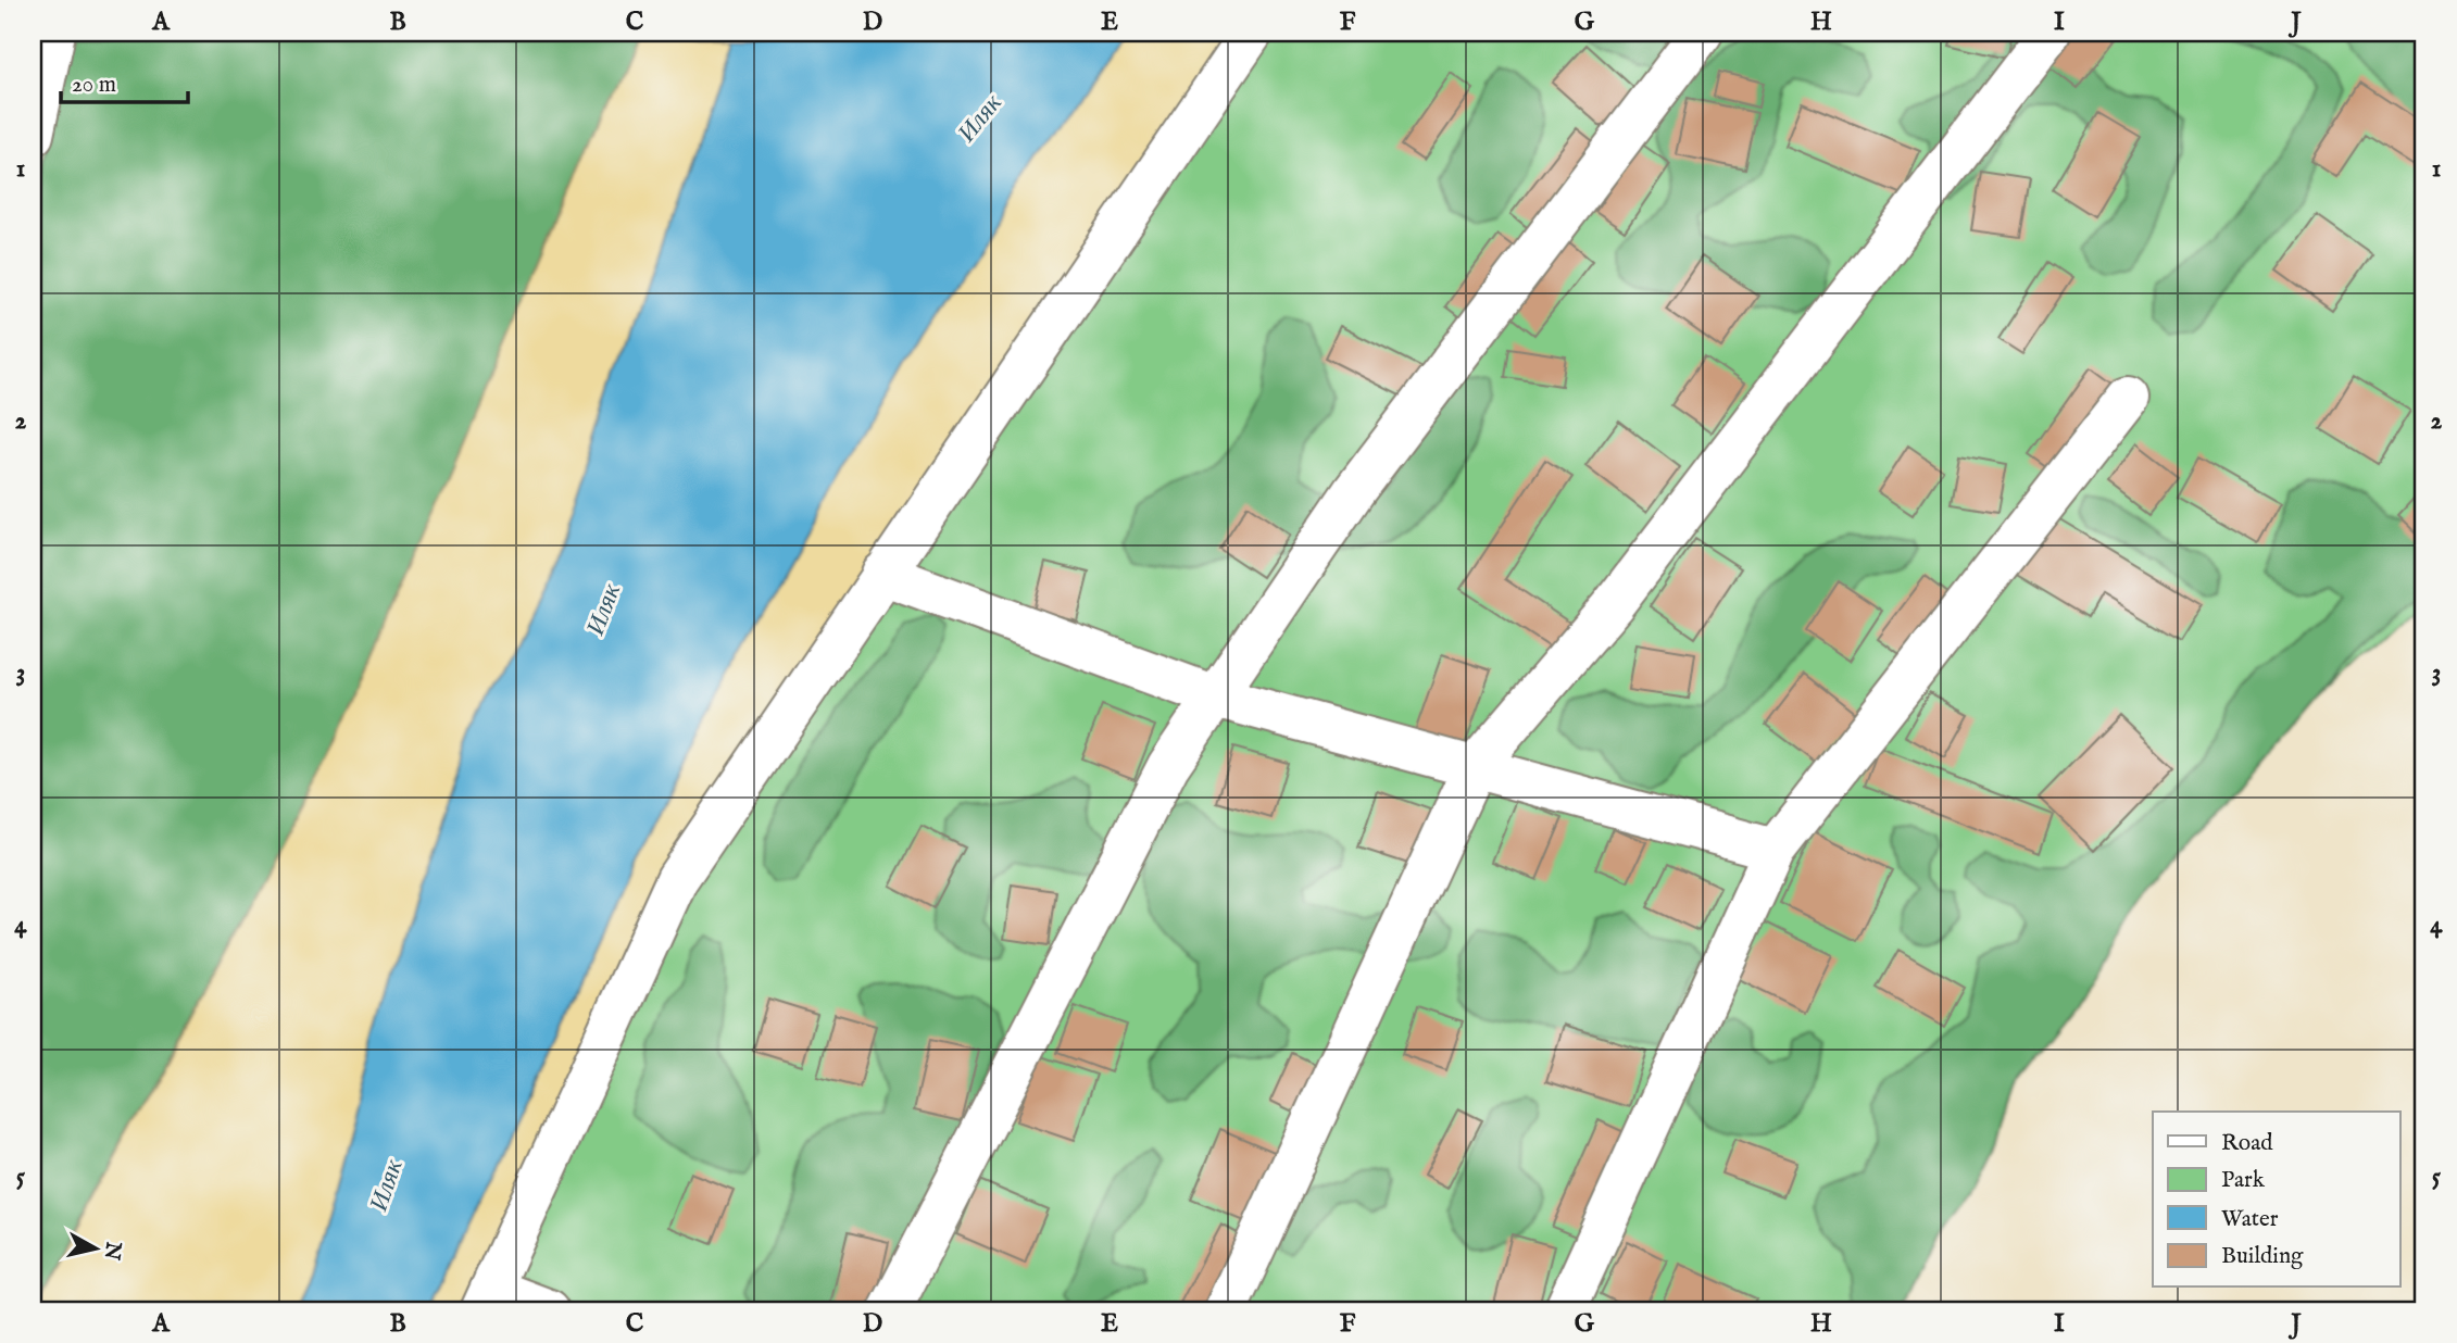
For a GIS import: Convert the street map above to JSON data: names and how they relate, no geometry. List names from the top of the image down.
{
  "water": ["Иляк"],
  "legend": [
    "Road",
    "Park",
    "Water",
    "Building"
  ],
  "scale_bar": "20 m",
  "north": "right",
  "grid": {
    "columns": [
      "A",
      "B",
      "C",
      "D",
      "E",
      "F",
      "G",
      "H",
      "I",
      "J"
    ],
    "rows": [
      "1",
      "2",
      "3",
      "4",
      "5"
    ]
  }
}
